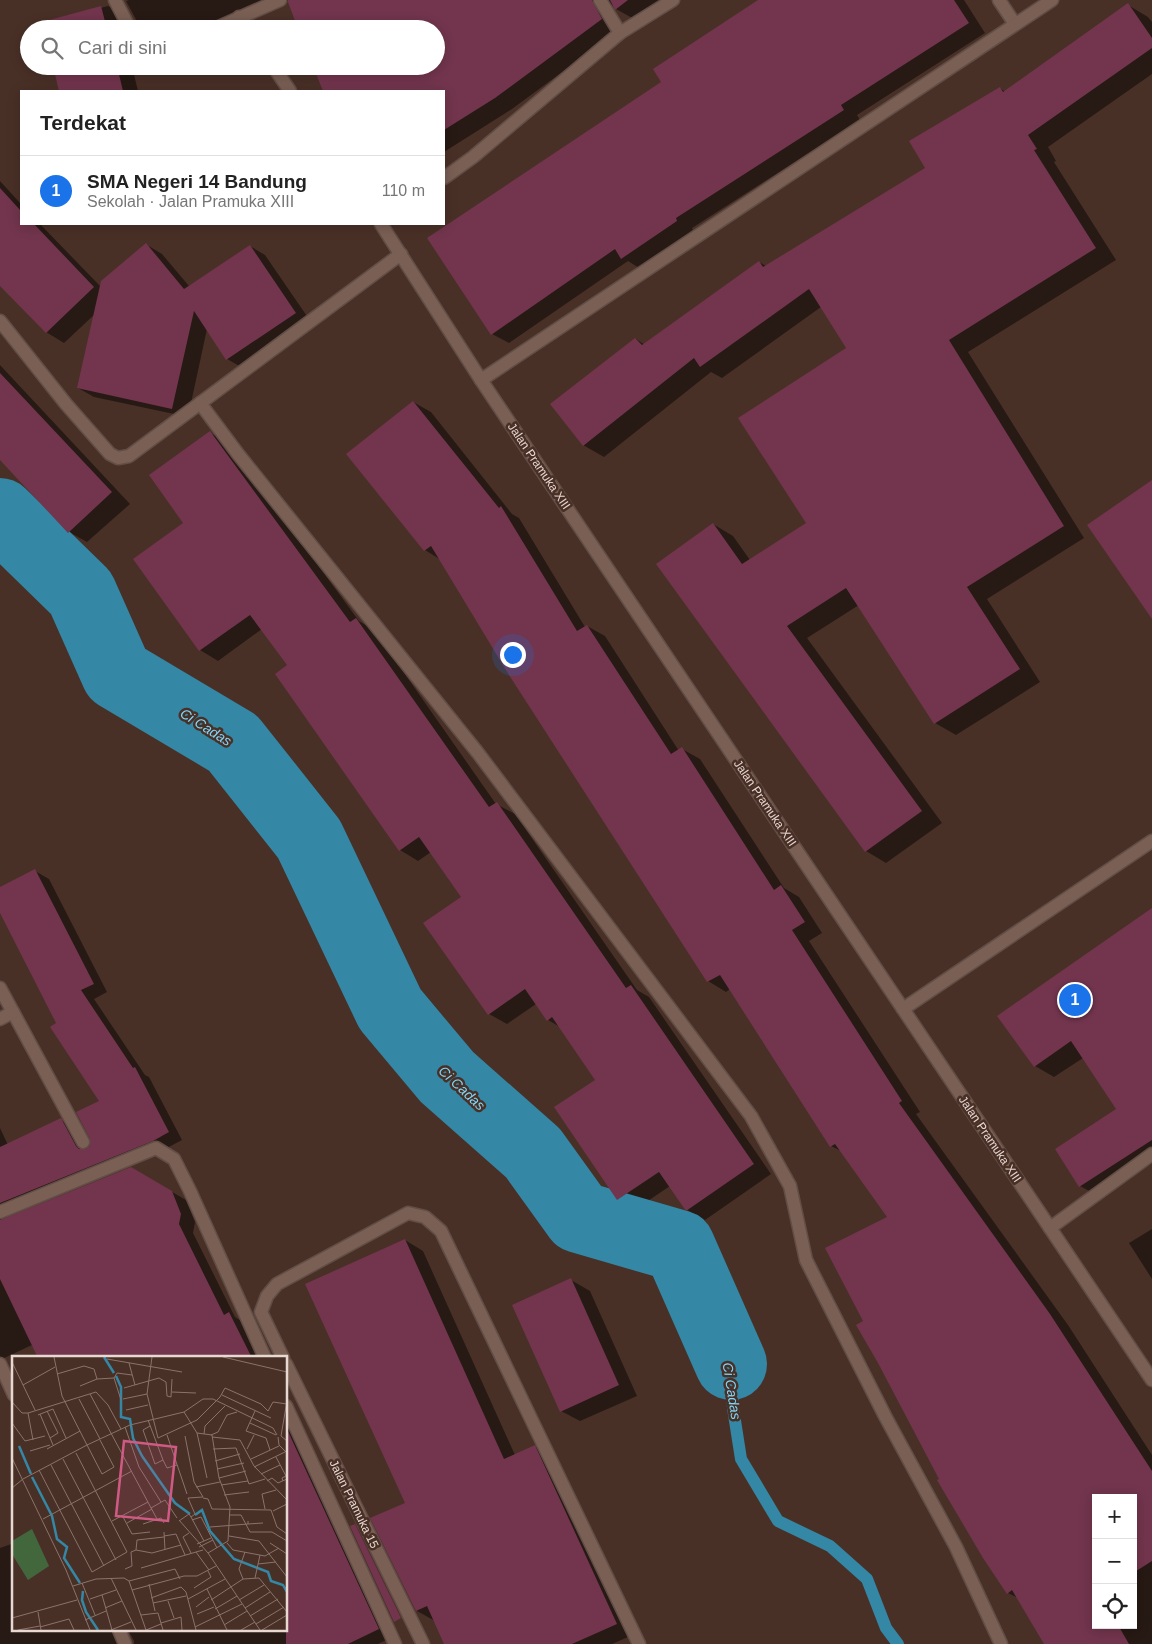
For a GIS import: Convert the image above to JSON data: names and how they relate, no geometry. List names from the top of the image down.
{
  "streets": {
    "street": ["Jalan Pramuka XIII", "Jalan Pramuka 15"]
  },
  "water": ["Ci Cadas"],
  "page": {
    "search": "Cari di sini",
    "heading": "Terdekat",
    "list": [
      {
        "mark": "1",
        "name": "SMA Negeri 14 Bandung",
        "note": "Sekolah · Jalan Pramuka XIII",
        "value": "110 m"
      }
    ],
    "pins": "1",
    "map_buttons": ["+", "−"]
  }
}
